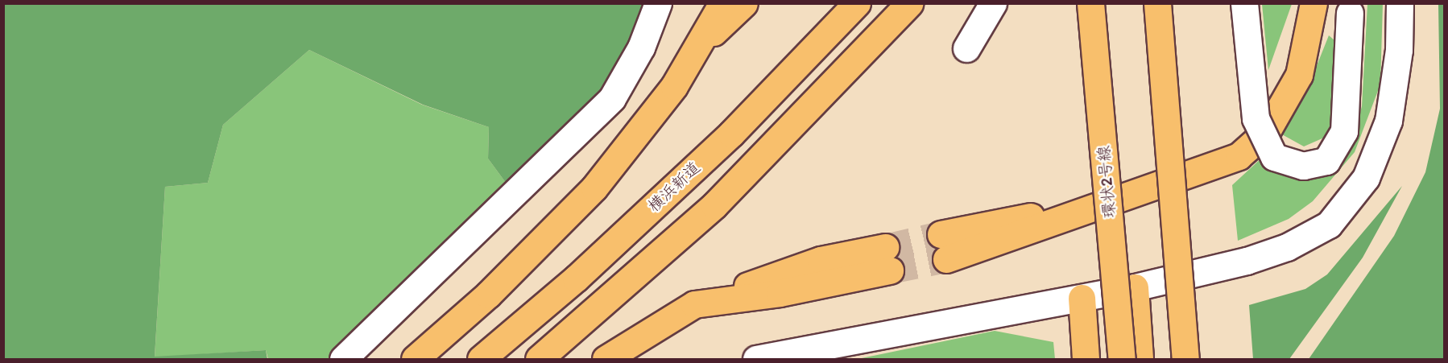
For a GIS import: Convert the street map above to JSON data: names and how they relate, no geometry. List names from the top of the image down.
{
  "streets": {
    "main road": ["環状2号線", "横浜新道"]
  }
}
